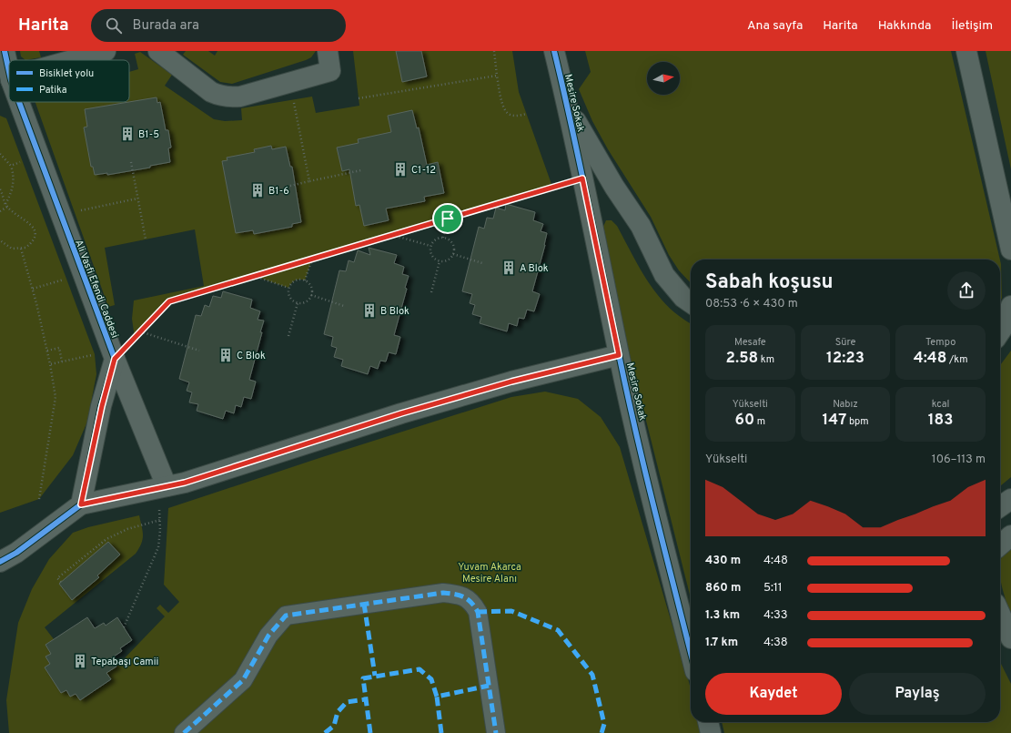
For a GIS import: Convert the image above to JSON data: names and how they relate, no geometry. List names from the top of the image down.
{
  "streets": {
    "street": ["Mesire Sokak", "Ali Vasfi Efendi Caddesi"]
  },
  "parks": ["Yuvam Akarca Mesire Alanı"],
  "places": {
    "building": [
      "B1-5",
      "C1-12",
      "B1-6",
      "A Blok",
      "B Blok",
      "C Blok",
      "Tepabaşı Camii"
    ]
  },
  "legend": ["Bisiklet yolu", "Patika"],
  "north": "right",
  "page": {
    "header": "Harita",
    "search": "Burada ara",
    "nav": [
      "Ana sayfa",
      "Harita",
      "Hakkında",
      "İletişim"
    ],
    "heading": ["Sabah koşusu", "08:53 · 6 × 430 m"],
    "stats": [
      ["Mesafe", "2.58 km"],
      ["Süre", "12:23"],
      ["Tempo", "4:48 /km"],
      ["Yükselti", "60 m"],
      ["Nabız", "147 bpm"],
      ["kcal", "183"]
    ],
    "chart": ["Yükselti", "106–113 m"],
    "list": [
      {
        "name": "430 m",
        "note": "4:48"
      },
      {
        "name": "860 m",
        "note": "5:11"
      },
      {
        "name": "1.3 km",
        "note": "4:33"
      },
      {
        "name": "1.7 km",
        "note": "4:38"
      }
    ],
    "buttons": ["Kaydet", "Paylaş"]
  }
}
